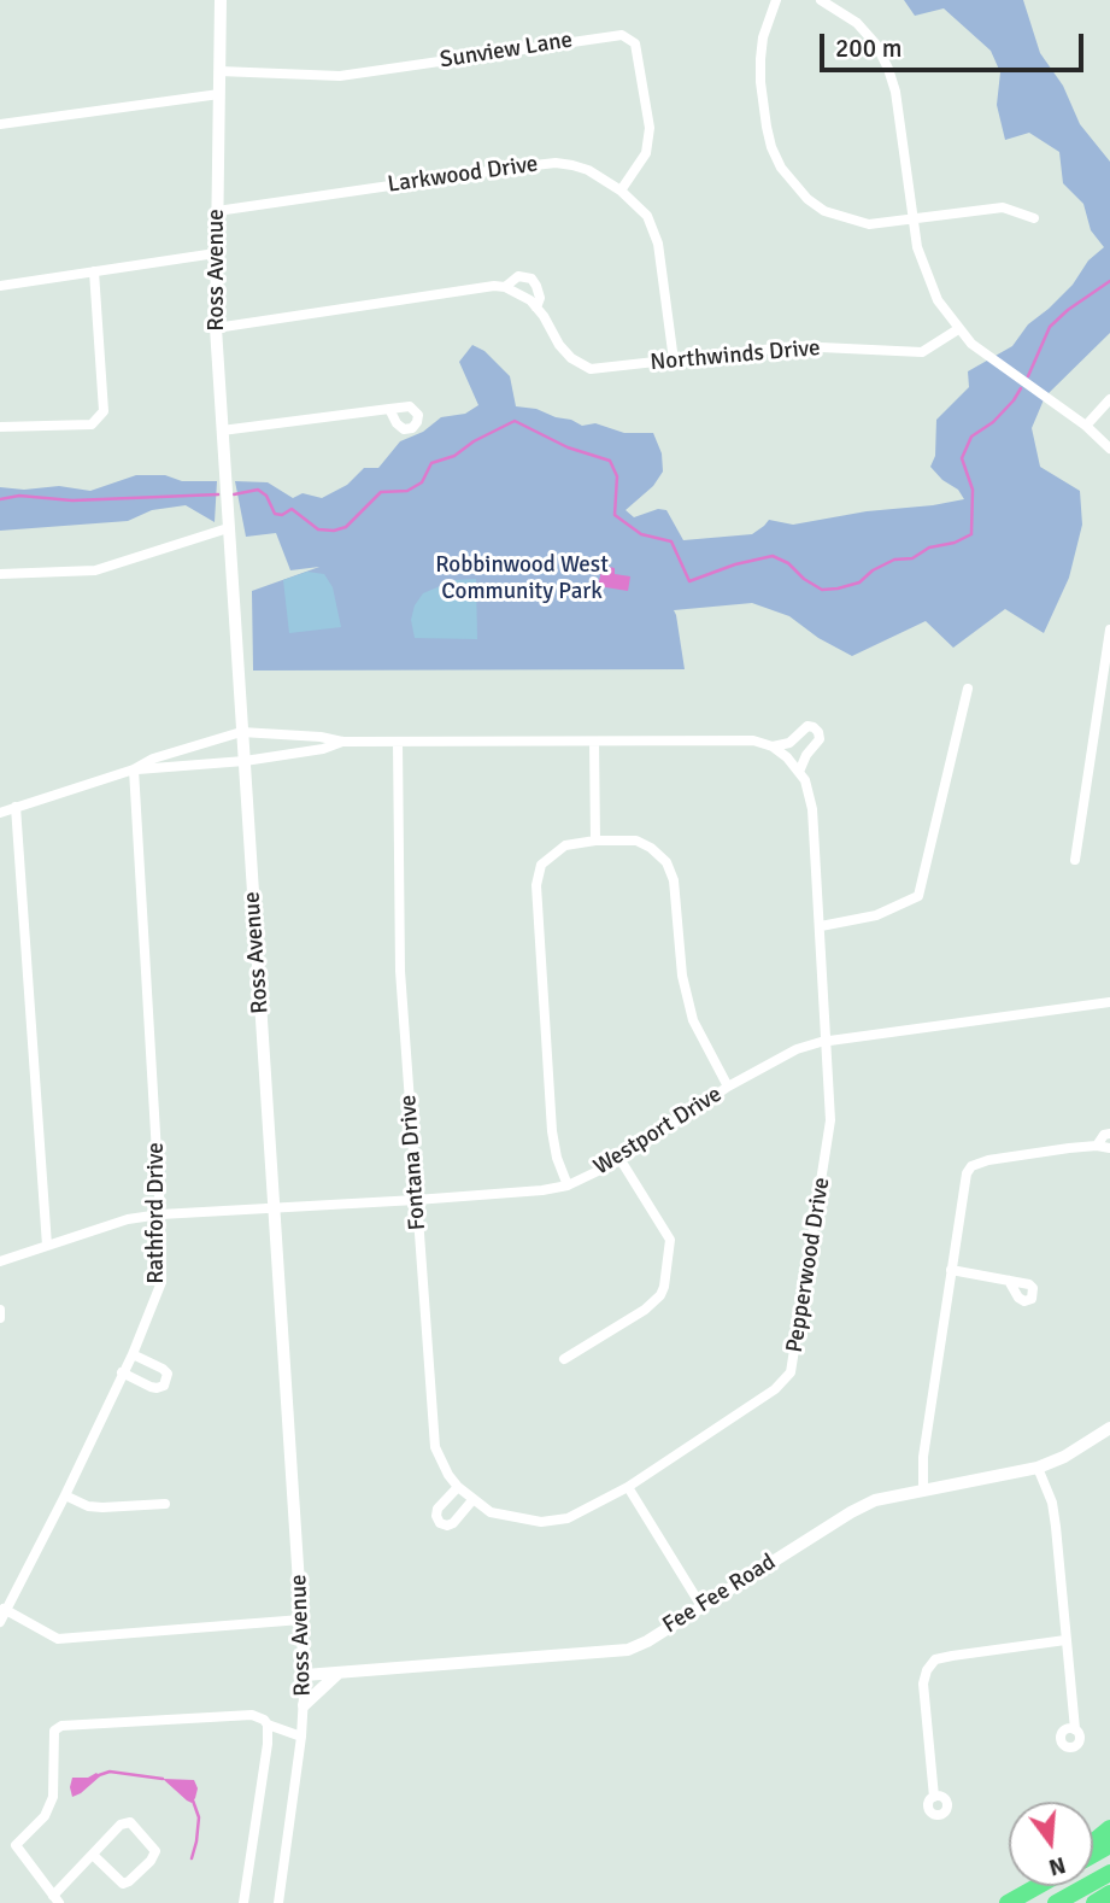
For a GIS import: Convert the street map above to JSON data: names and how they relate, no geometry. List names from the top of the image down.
{
  "streets": {
    "street": [
      "Sunview Lane",
      "Larkwood Drive",
      "Ross Avenue",
      "Northwinds Drive",
      "Westport Drive",
      "Fontana Drive",
      "Rathford Drive",
      "Pepperwood Drive",
      "Fee Fee Road"
    ]
  },
  "crossings": [
    ["Sunview Lane", "Larkwood Drive"],
    ["Sunview Lane", "Ross Avenue"],
    ["Larkwood Drive", "Ross Avenue"],
    ["Larkwood Drive", "Northwinds Drive"],
    ["Ross Avenue", "Northwinds Drive"],
    ["Ross Avenue", "Westport Drive"],
    ["Ross Avenue", "Fee Fee Road"],
    ["Westport Drive", "Fontana Drive"],
    ["Westport Drive", "Rathford Drive"],
    ["Westport Drive", "Pepperwood Drive"],
    ["Fontana Drive", "Pepperwood Drive"]
  ],
  "parks": ["Robbinwood West Community Park"],
  "scale_bar": "200 m",
  "north": "bottom"
}
